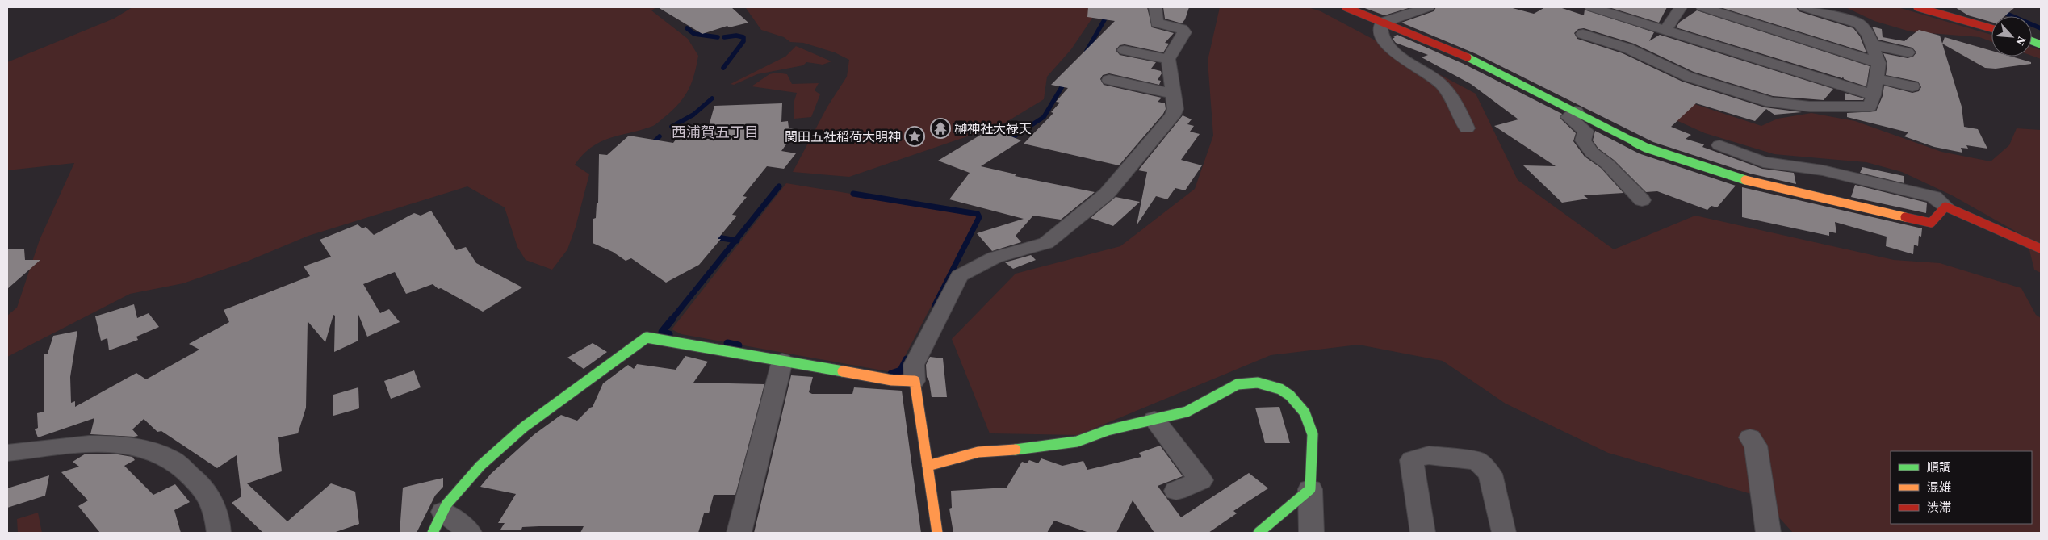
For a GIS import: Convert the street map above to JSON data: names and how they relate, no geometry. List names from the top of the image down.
{
  "districts": ["西浦賀五丁目"],
  "places": {
    "temple": ["榊神社大禄天"],
    "place": ["関田五社稲荷大明神"]
  },
  "legend": ["順調", "混雑", "渋滞"],
  "north": "bottom right"
}
